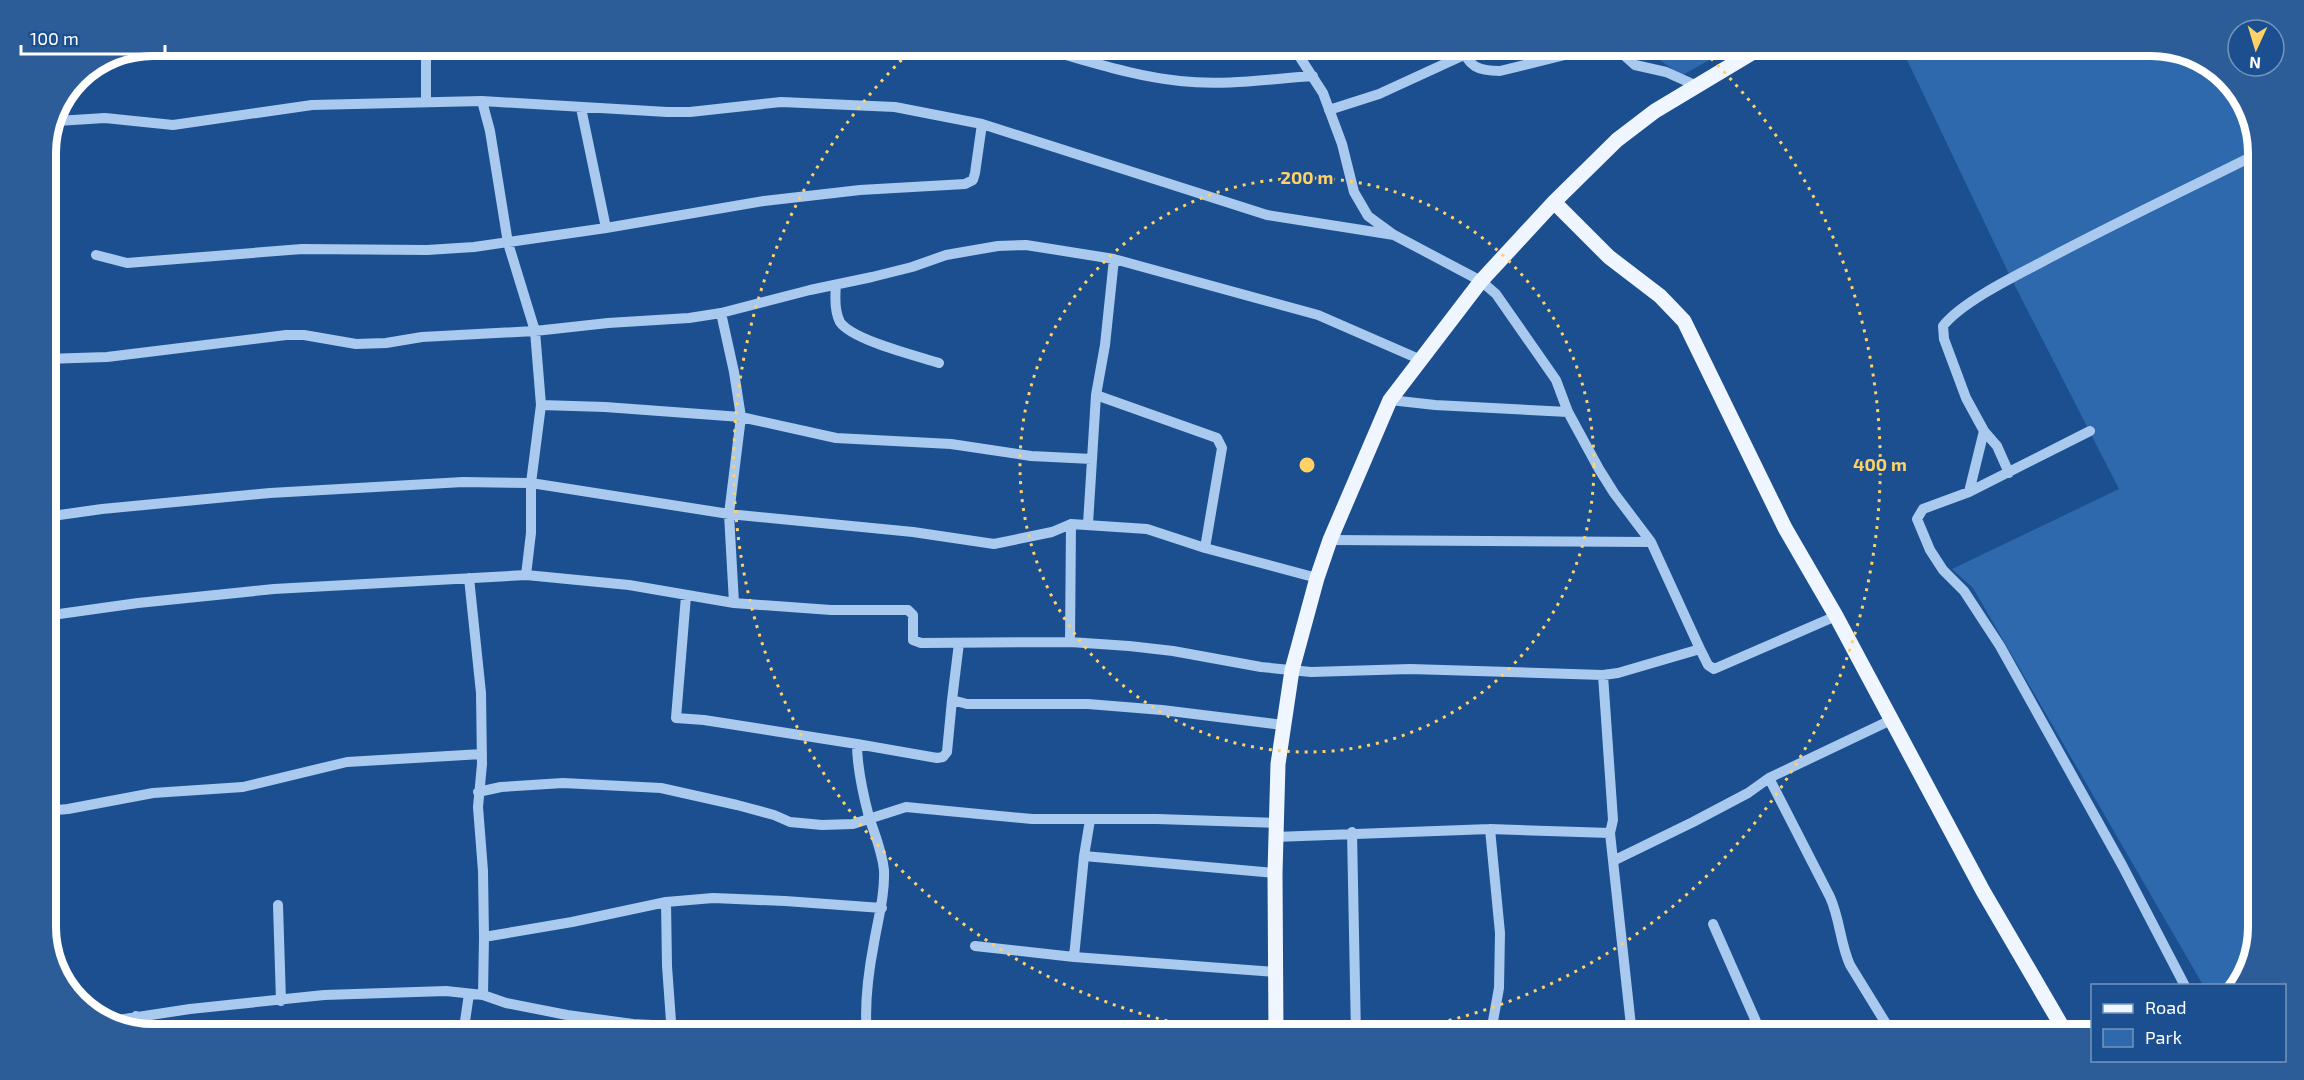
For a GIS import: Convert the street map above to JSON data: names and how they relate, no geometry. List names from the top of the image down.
{
  "legend": ["Road", "Park"],
  "scale_bar": "100 m",
  "north": "bottom",
  "rings": ["200 m", "400 m"]
}
